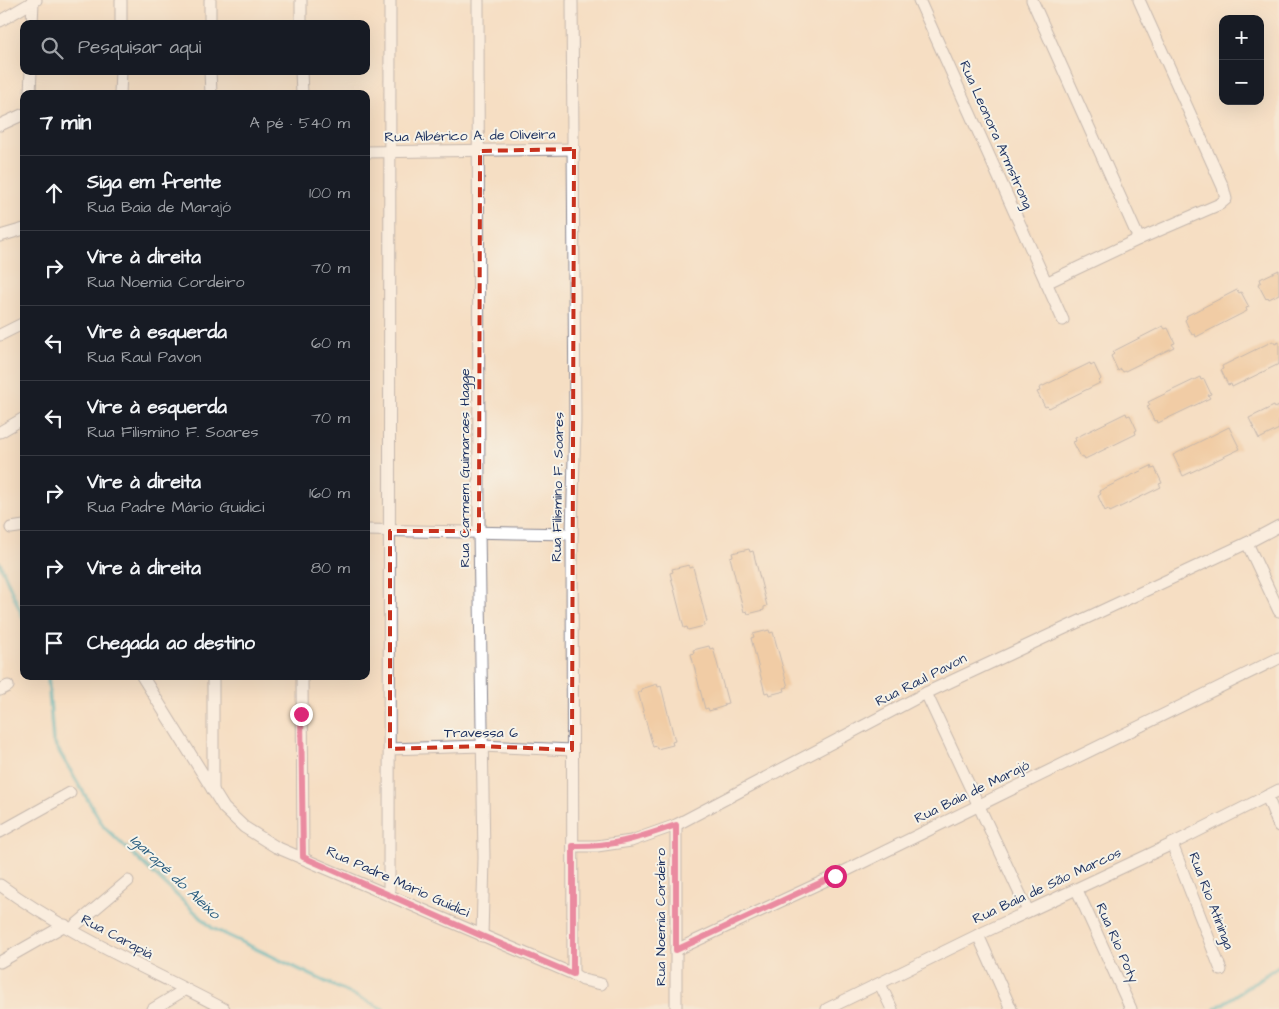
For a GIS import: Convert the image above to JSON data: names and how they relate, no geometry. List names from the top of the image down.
{
  "streets": {
    "street": [
      "Rua Leonora Armstrong",
      "Rua Albérico A. de Oliveira",
      "Rua Carmem Guimaraes Hagge",
      "Rua Filismino F. Soares",
      "Rua Raul Pavon",
      "Travessa 6",
      "Rua Baia de Marajó",
      "Rua Padre Mário Guidici",
      "Rua Baia de São Marcos",
      "Rua Rio Atininga",
      "Rua Noemia Cordeiro",
      "Rua Carapiá",
      "Rua Rio Poty"
    ]
  },
  "crossings": [
    ["Rua Albérico A. de Oliveira", "Rua Carmem Guimaraes Hagge"],
    ["Rua Albérico A. de Oliveira", "Rua Filismino F. Soares"],
    ["Rua Carmem Guimaraes Hagge", "Travessa 6"],
    ["Rua Carmem Guimaraes Hagge", "Rua Padre Mário Guidici"],
    ["Rua Filismino F. Soares", "Rua Raul Pavon"],
    ["Rua Filismino F. Soares", "Travessa 6"],
    ["Rua Filismino F. Soares", "Rua Padre Mário Guidici"],
    ["Rua Raul Pavon", "Rua Noemia Cordeiro"],
    ["Rua Baia de Marajó", "Rua Noemia Cordeiro"],
    ["Rua Baia de São Marcos", "Rua Rio Atininga"],
    ["Rua Baia de São Marcos", "Rua Rio Poty"]
  ],
  "water": ["Igarapé do Aleixo"],
  "page": {
    "map_buttons": ["+", "−"],
    "search": "Pesquisar aqui",
    "heading": ["7 min", "A pé · 540 m"],
    "list": [
      ["Siga em frente", "Rua Baia de Marajó", "100 m"],
      ["Vire à direita", "Rua Noemia Cordeiro", "70 m"],
      ["Vire à esquerda", "Rua Raul Pavon", "60 m"],
      ["Vire à esquerda", "Rua Filismino F. Soares", "70 m"],
      ["Vire à direita", "Rua Padre Mário Guidici", "160 m"],
      ["Vire à direita", "80 m"],
      "Chegada ao destino"
    ]
  }
}
